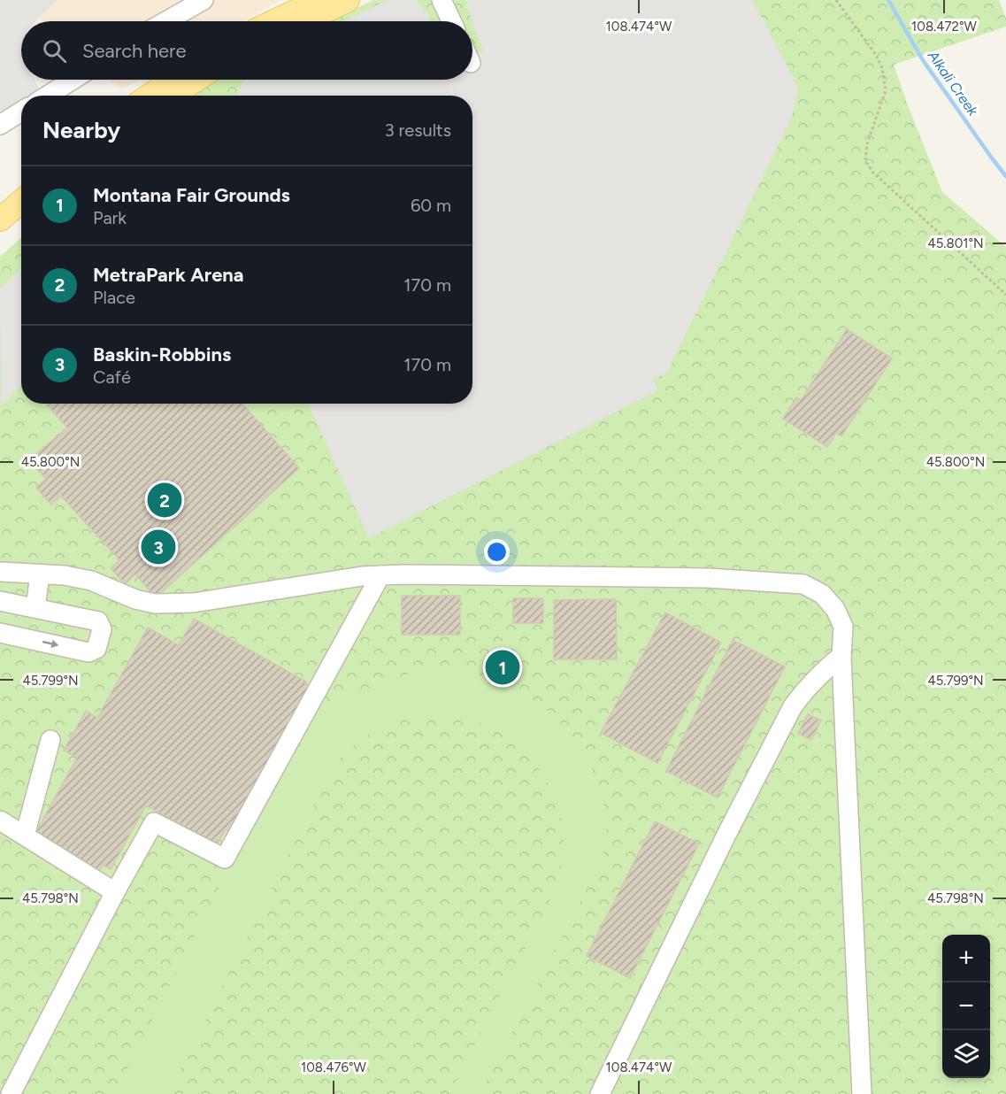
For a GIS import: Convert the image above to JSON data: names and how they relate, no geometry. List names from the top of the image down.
{
  "water": ["Alkali Creek"],
  "page": {
    "search": "Search here",
    "heading": ["Nearby", "3 results"],
    "list": [
      {
        "mark": "1",
        "name": "Montana Fair Grounds",
        "note": "Park",
        "value": "60 m"
      },
      {
        "mark": "2",
        "name": "MetraPark Arena",
        "note": "Place",
        "value": "170 m"
      },
      {
        "mark": "3",
        "name": "Baskin-Robbins",
        "note": "Café",
        "value": "170 m"
      }
    ],
    "pins": ["2", "3", "1"],
    "map_buttons": ["+", "−"]
  },
  "coordinates": [
    "108.474°W",
    "108.472°W",
    "45.801°N",
    "45.800°N",
    "45.799°N",
    "45.798°N",
    "108.476°W"
  ]
}
